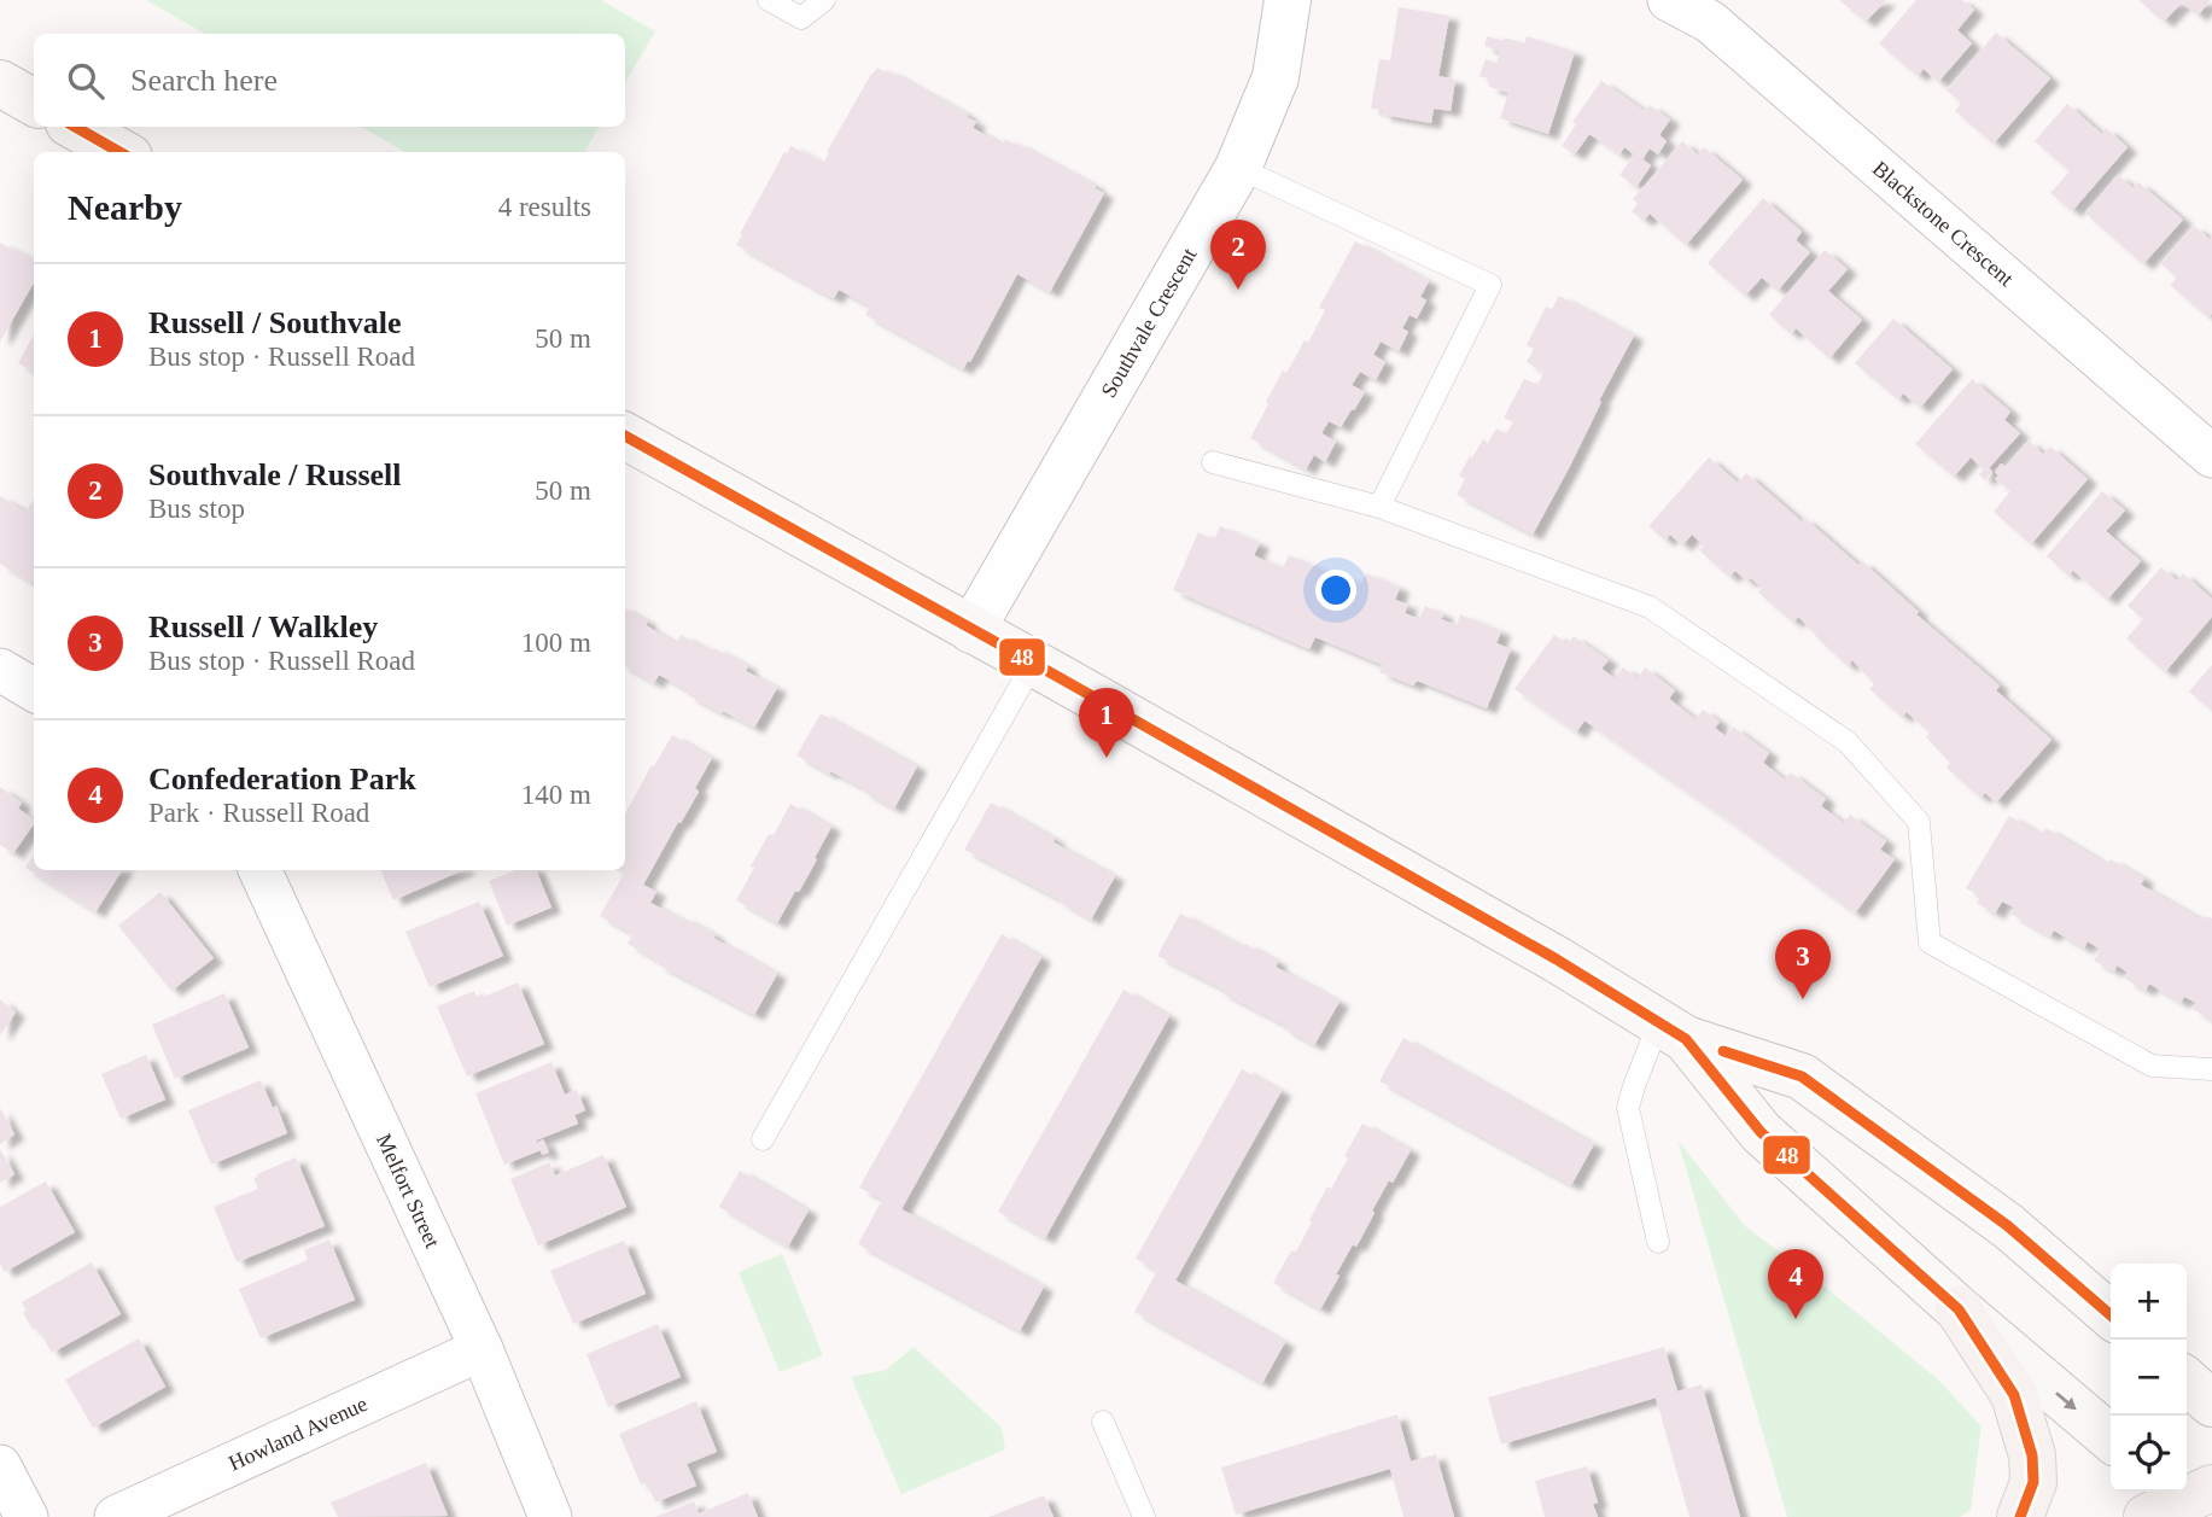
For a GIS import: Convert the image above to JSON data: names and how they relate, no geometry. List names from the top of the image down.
{
  "streets": {
    "street": [
      "Blackstone Crescent",
      "Southvale Crescent",
      "Melfort Street",
      "Howland Avenue"
    ]
  },
  "crossings": [
    ["Melfort Street", "Howland Avenue"]
  ],
  "lines": ["transit line 48"],
  "page": {
    "search": "Search here",
    "heading": ["Nearby", "4 results"],
    "pins": [
      "2",
      "1",
      "3",
      "4"
    ],
    "list": [
      {
        "mark": "1",
        "name": "Russell / Southvale",
        "note": "Bus stop · Russell Road",
        "value": "50 m"
      },
      {
        "mark": "2",
        "name": "Southvale / Russell",
        "note": "Bus stop",
        "value": "50 m"
      },
      {
        "mark": "3",
        "name": "Russell / Walkley",
        "note": "Bus stop · Russell Road",
        "value": "100 m"
      },
      {
        "mark": "4",
        "name": "Confederation Park",
        "note": "Park · Russell Road",
        "value": "140 m"
      }
    ],
    "map_buttons": ["+", "−"]
  }
}
